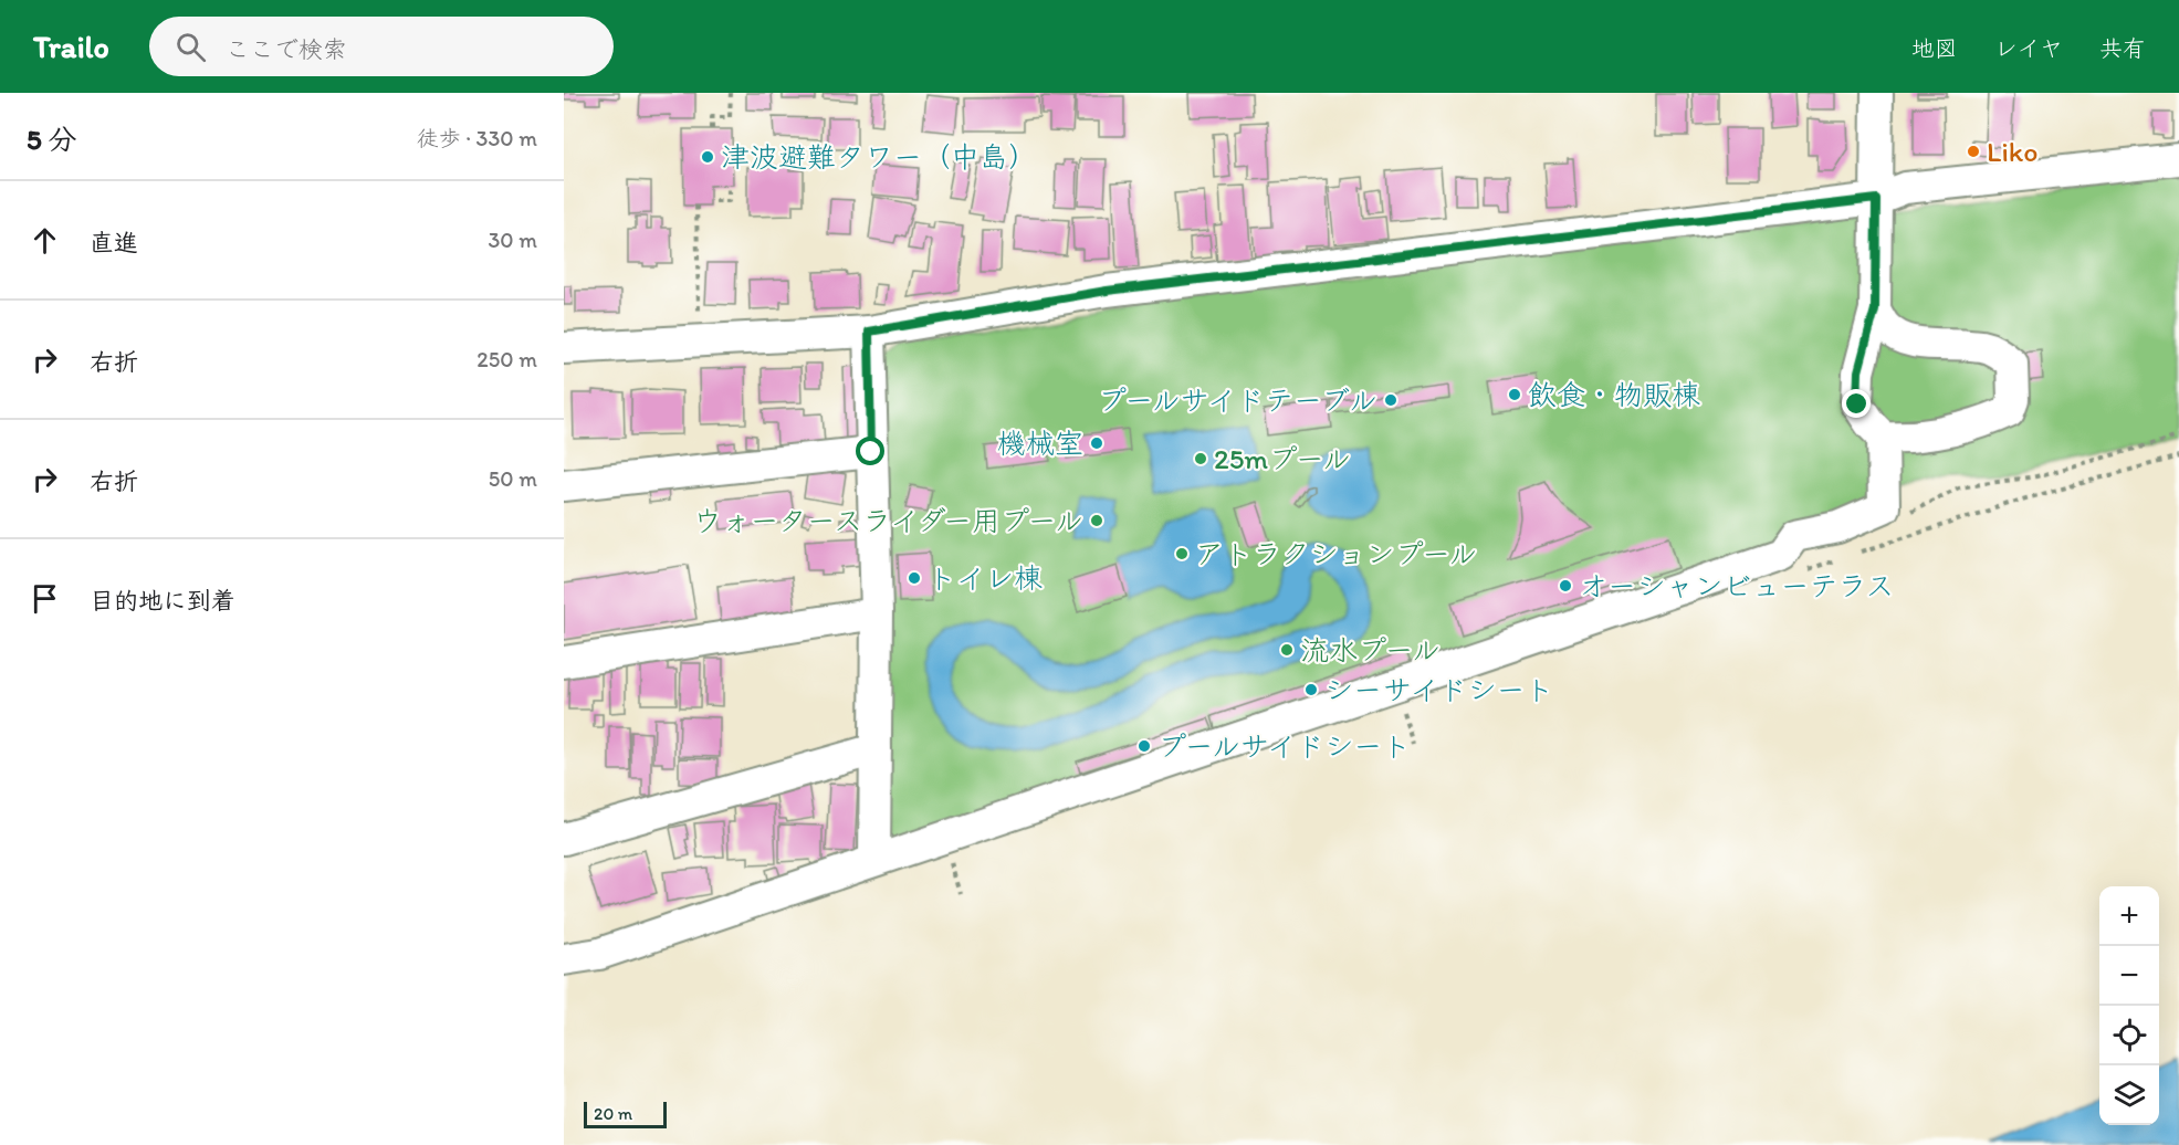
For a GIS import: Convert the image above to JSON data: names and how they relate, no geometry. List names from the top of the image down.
{
  "places": [
    "Liko",
    "津波避難タワー（中島）",
    "飲食・物販棟",
    "プールサイドテーブル",
    "機械室",
    "25mプール",
    "ウォータースライダー用プール",
    "アトラクションプール",
    "トイレ棟",
    "オーシャンビューテラス",
    "流水プール",
    "シーサイドシート",
    "プールサイドシート"
  ],
  "scale_bar": "20 m",
  "page": {
    "header": "Trailo",
    "search": "ここで検索",
    "nav": ["地図", "レイヤ", "共有"],
    "heading": ["5 分", "徒歩 · 330 m"],
    "list": [
      ["直進", "30 m"],
      ["右折", "250 m"],
      ["右折", "50 m"],
      "目的地に到着"
    ],
    "map_buttons": ["+", "−"],
    "scale": "20 m"
  }
}
